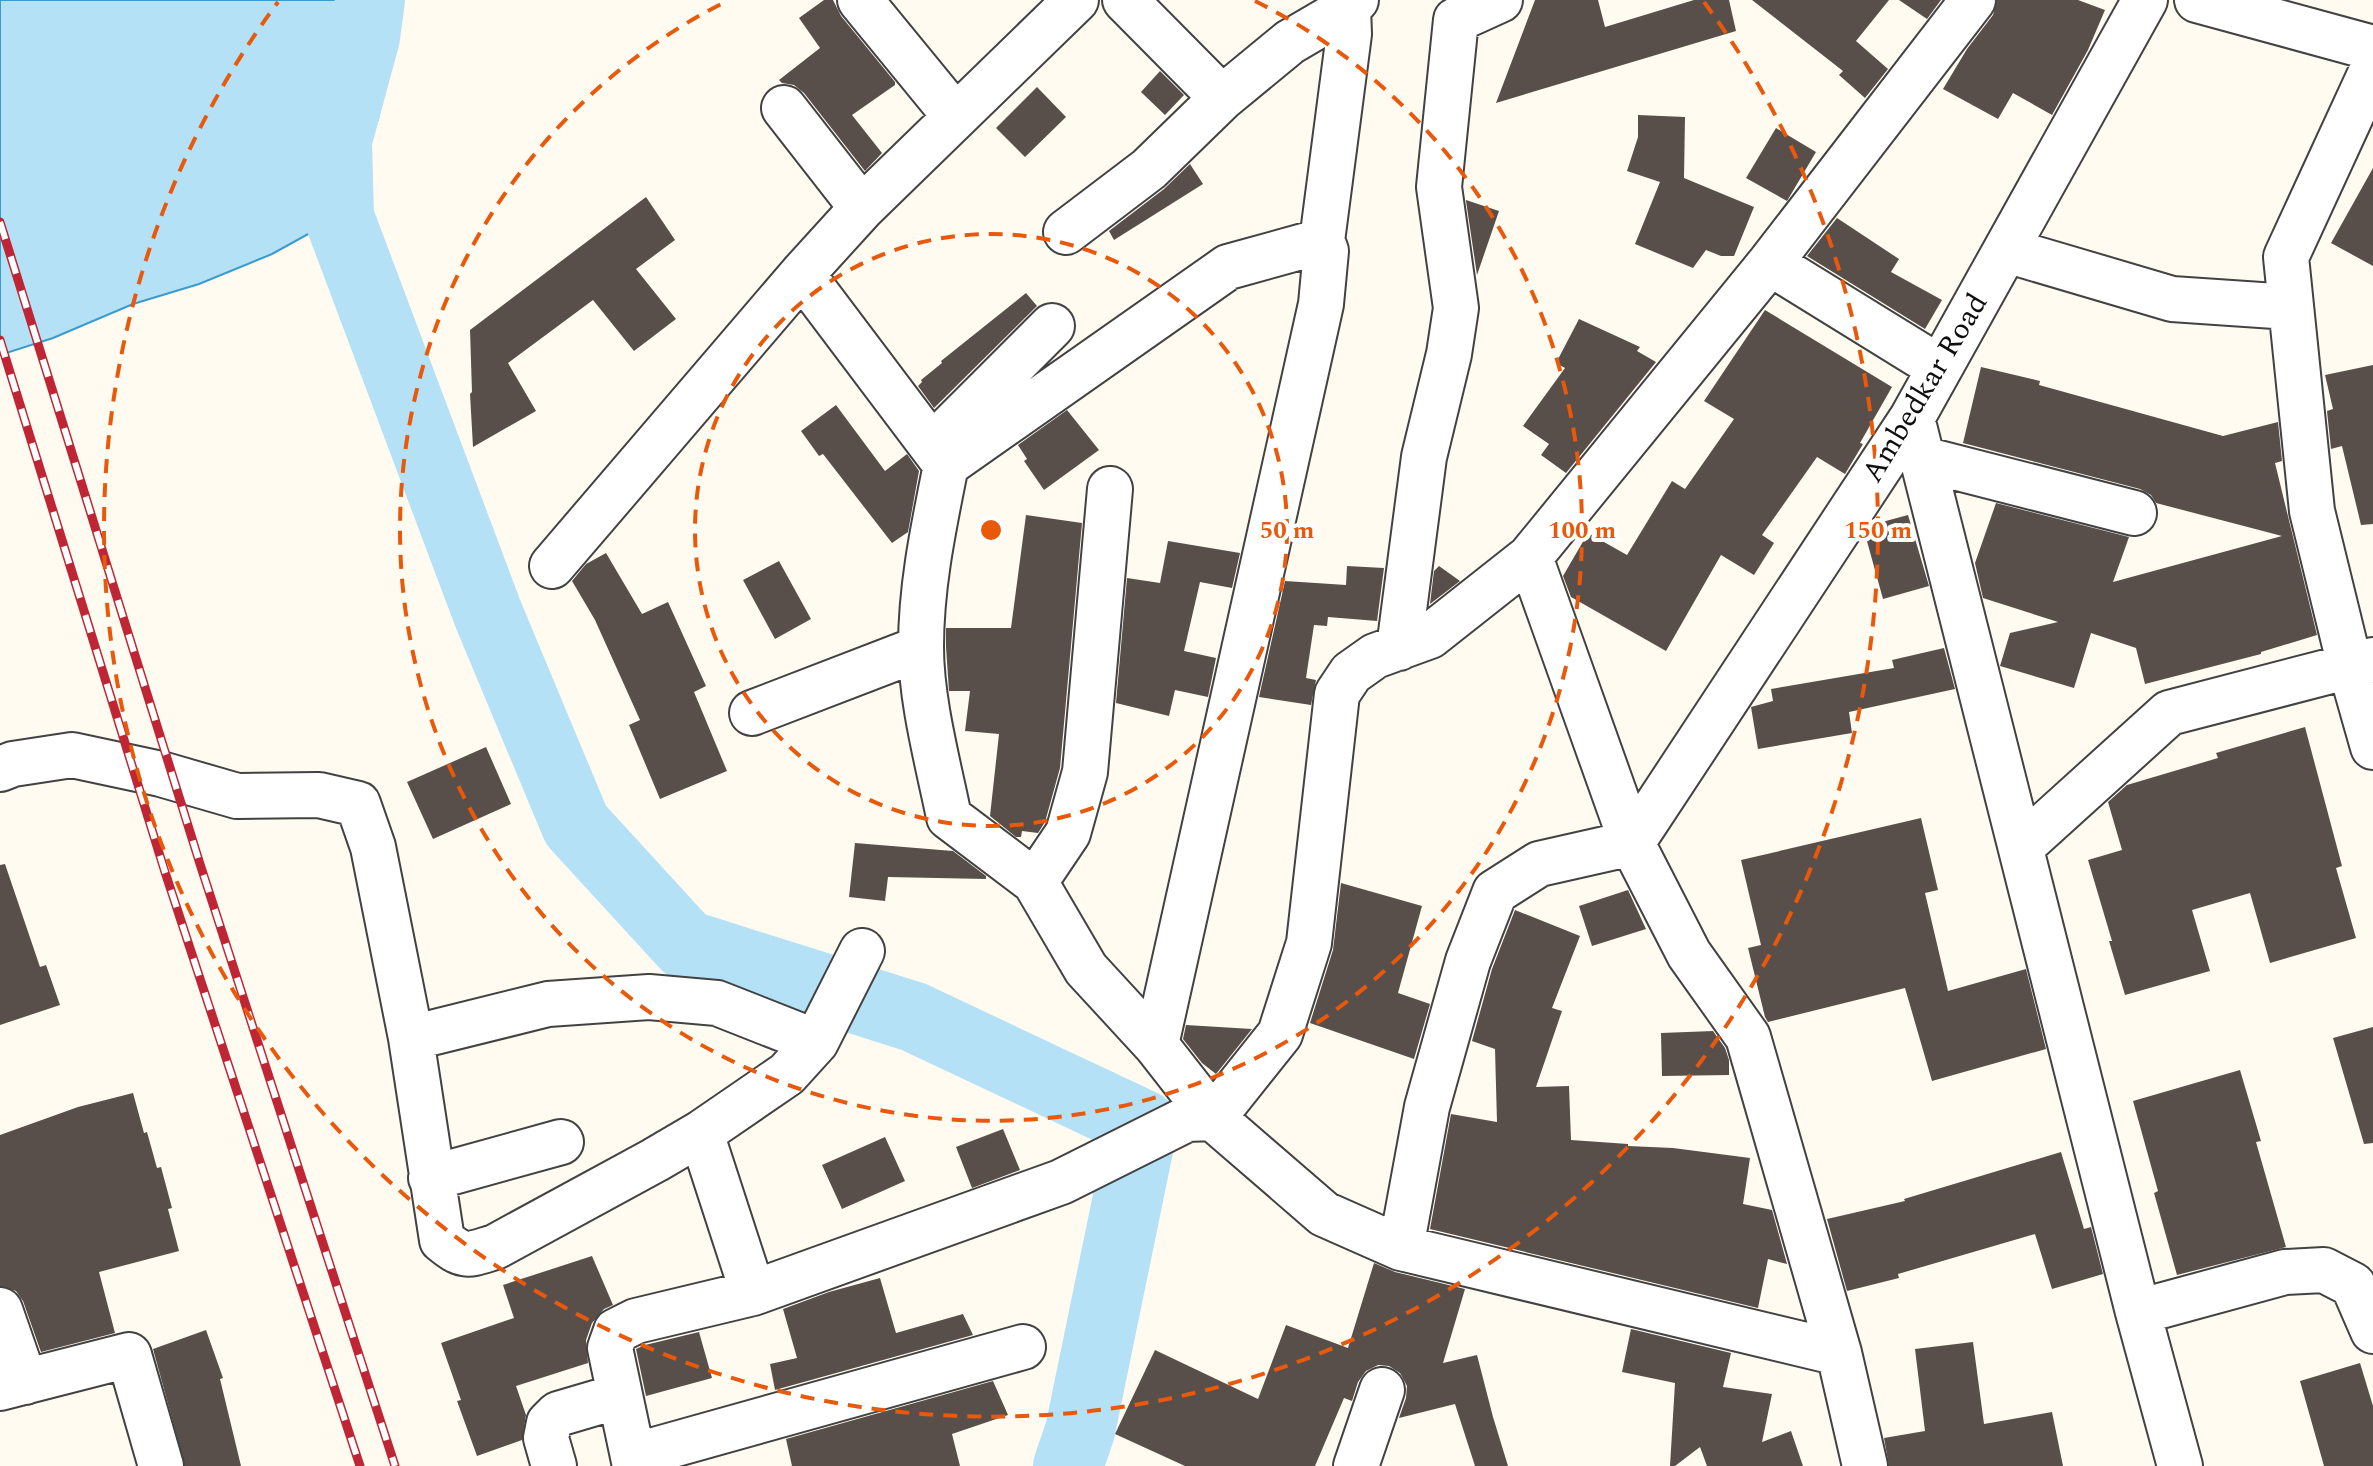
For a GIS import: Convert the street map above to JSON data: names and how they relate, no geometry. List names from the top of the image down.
{
  "streets": {
    "street": ["Ambedkar Road"]
  },
  "rings": ["50 m", "100 m", "150 m"]
}
